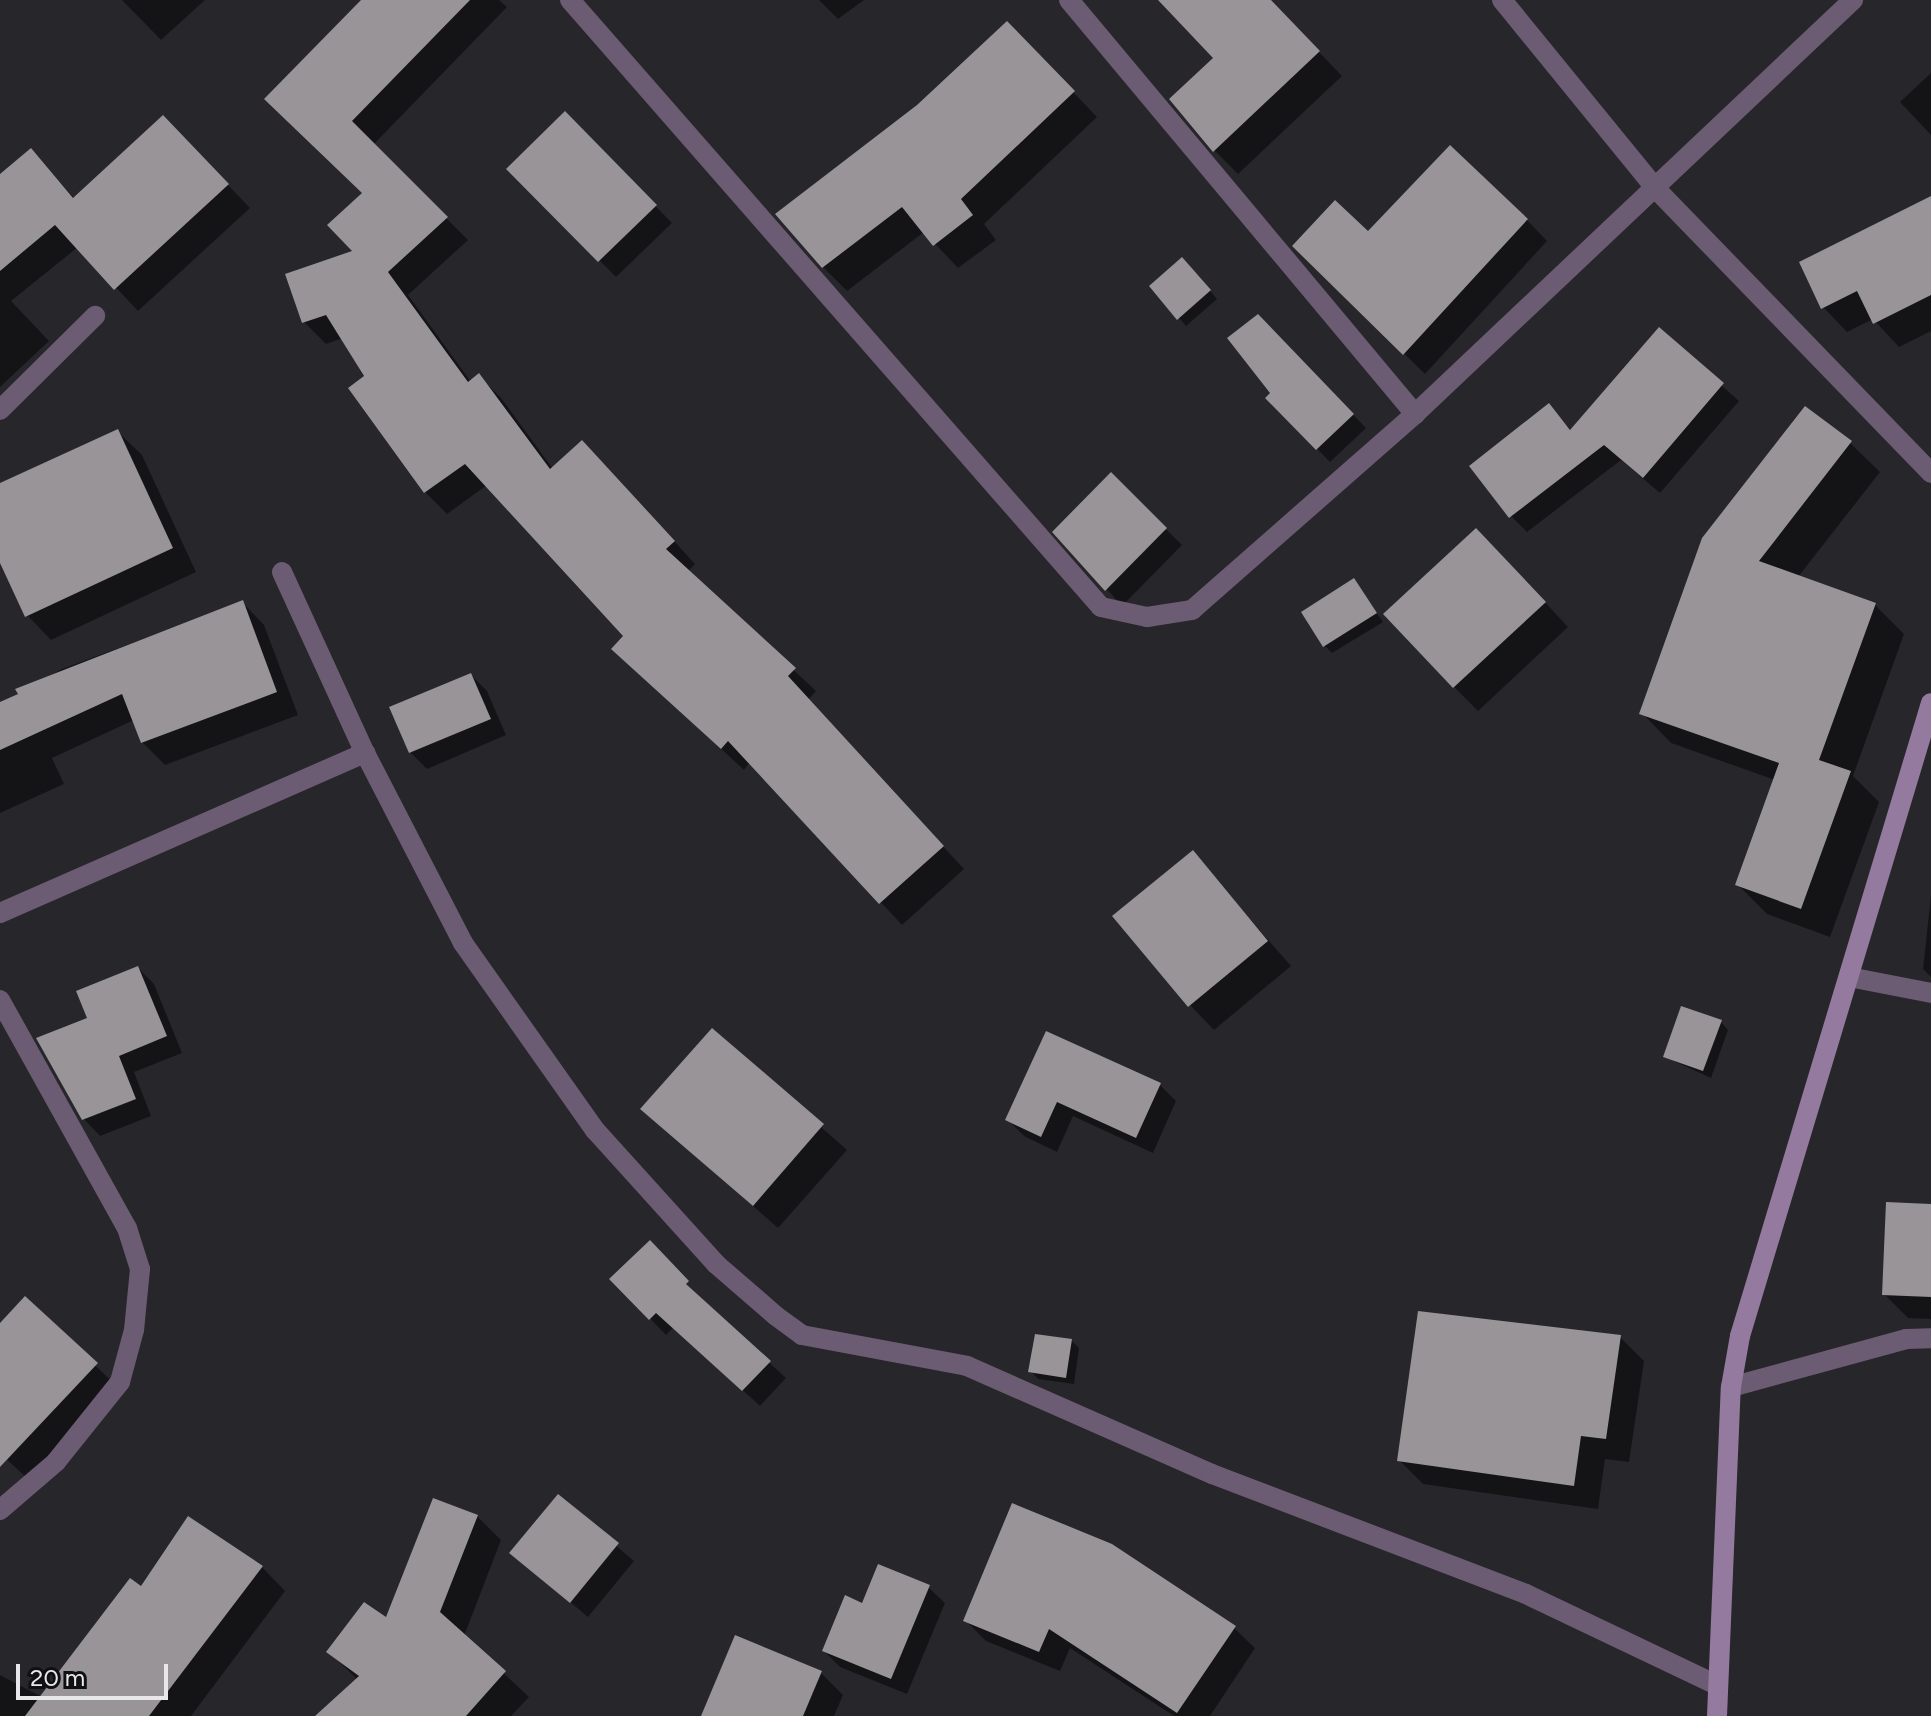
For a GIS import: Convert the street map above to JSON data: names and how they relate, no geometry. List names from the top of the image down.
{
  "scale_bar": "20 m"
}
